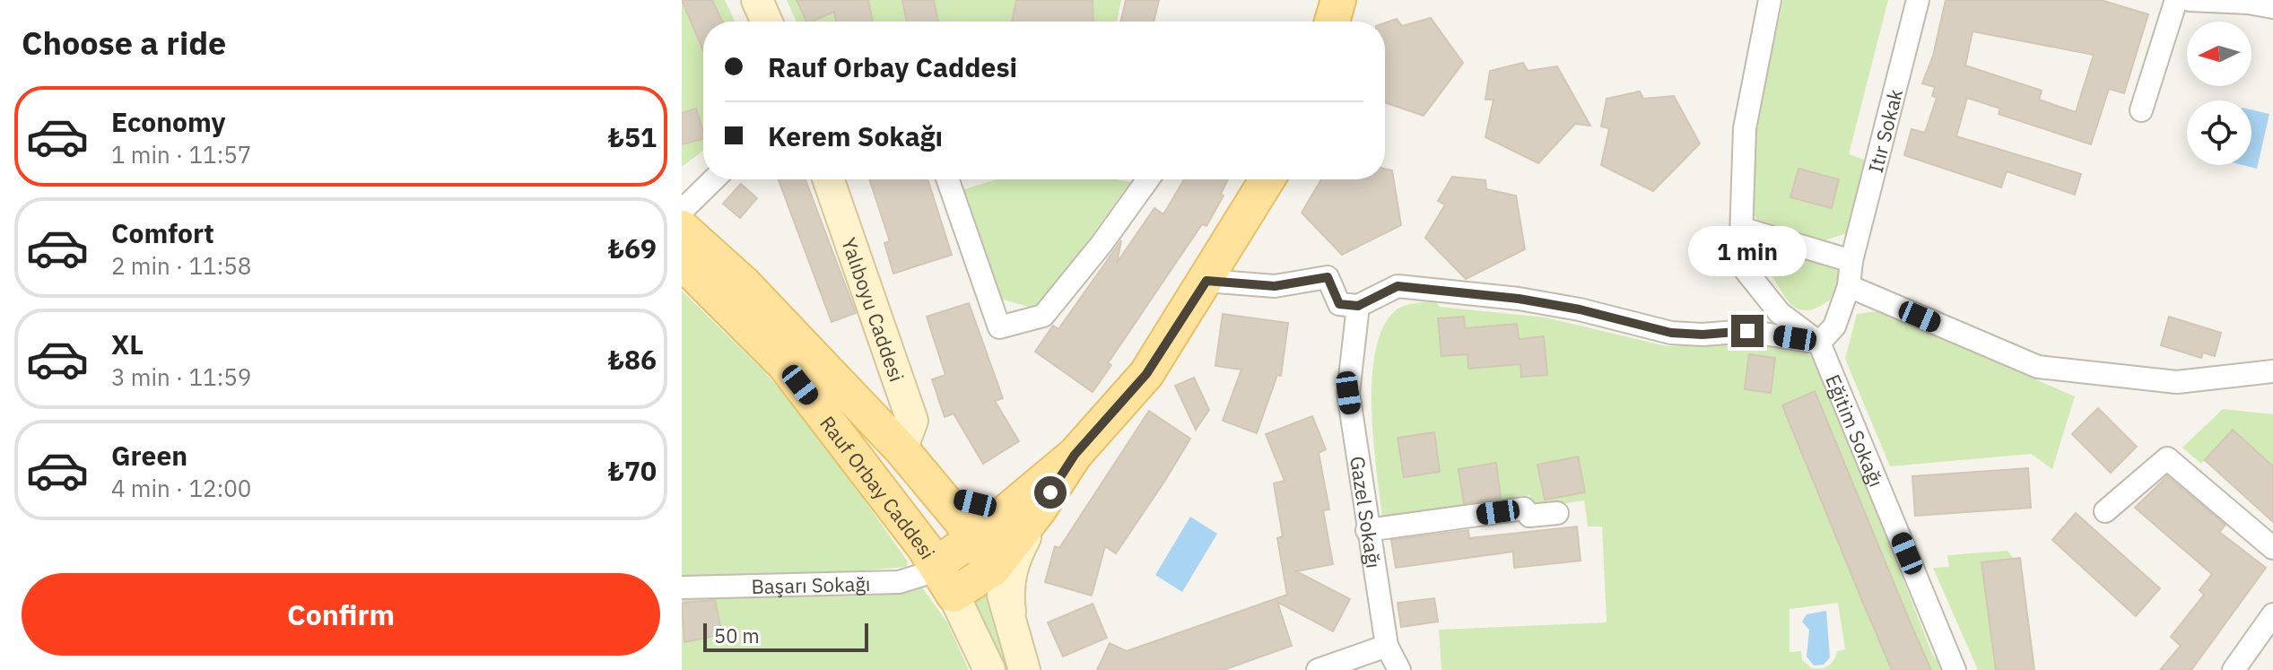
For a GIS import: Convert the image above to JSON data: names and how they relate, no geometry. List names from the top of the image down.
{
  "streets": {
    "main road": ["Rauf Orbay Caddesi"],
    "street": [
      "Itır Sokak",
      "Yalıboyu Caddesi",
      "Eğitim Sokağı",
      "Gazel Sokağı",
      "Başarı Sokağı"
    ]
  },
  "crossings": [
    ["Itır Sokak", "Eğitim Sokağı"],
    ["Yalıboyu Caddesi", "Rauf Orbay Caddesi"],
    ["Rauf Orbay Caddesi", "Başarı Sokağı"]
  ],
  "scale_bar": "50 m",
  "north": "left",
  "page": {
    "heading": "Choose a ride",
    "banner": ["Rauf Orbay Caddesi", "Kerem Sokağı"],
    "list": [
      {
        "name": "Economy",
        "note": "1 min · 11:57",
        "value": "₺51"
      },
      {
        "name": "Comfort",
        "note": "2 min · 11:58",
        "value": "₺69"
      },
      {
        "name": "XL",
        "note": "3 min · 11:59",
        "value": "₺86"
      },
      {
        "name": "Green",
        "note": "4 min · 12:00",
        "value": "₺70"
      }
    ],
    "bubble": "1 min",
    "buttons": "Confirm",
    "scale": "50 m"
  }
}
